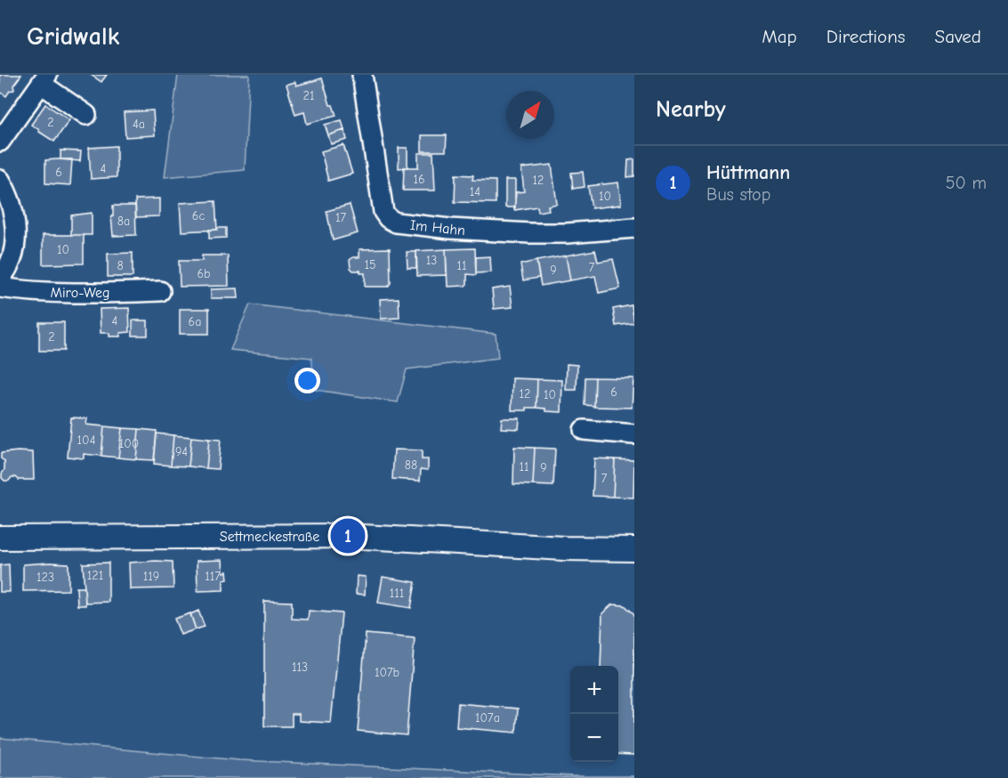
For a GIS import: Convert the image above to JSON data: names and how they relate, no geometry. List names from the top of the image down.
{
  "streets": {
    "street": ["Im Hahn", "Miro-Weg", "Settmeckestraße"]
  },
  "house_numbers": [
    "21",
    "2",
    "4a",
    "4",
    "6",
    "16",
    "12",
    "14",
    "10",
    "6c",
    "17",
    "8a",
    "10",
    "13",
    "15",
    "8",
    "11",
    "7",
    "9",
    "6b",
    "4",
    "6a",
    "2",
    "6",
    "12",
    "10",
    "104",
    "100",
    "94",
    "88",
    "11",
    "9",
    "7",
    "121",
    "119",
    "117",
    "123",
    "111",
    "113",
    "107b",
    "107a"
  ],
  "north": "top right",
  "page": {
    "header": "Gridwalk",
    "nav": ["Map", "Directions", "Saved"],
    "heading": "Nearby",
    "list": [
      {
        "mark": "1",
        "name": "Hüttmann",
        "note": "Bus stop",
        "value": "50 m"
      }
    ],
    "pins": "1",
    "map_buttons": ["+", "−"]
  }
}
